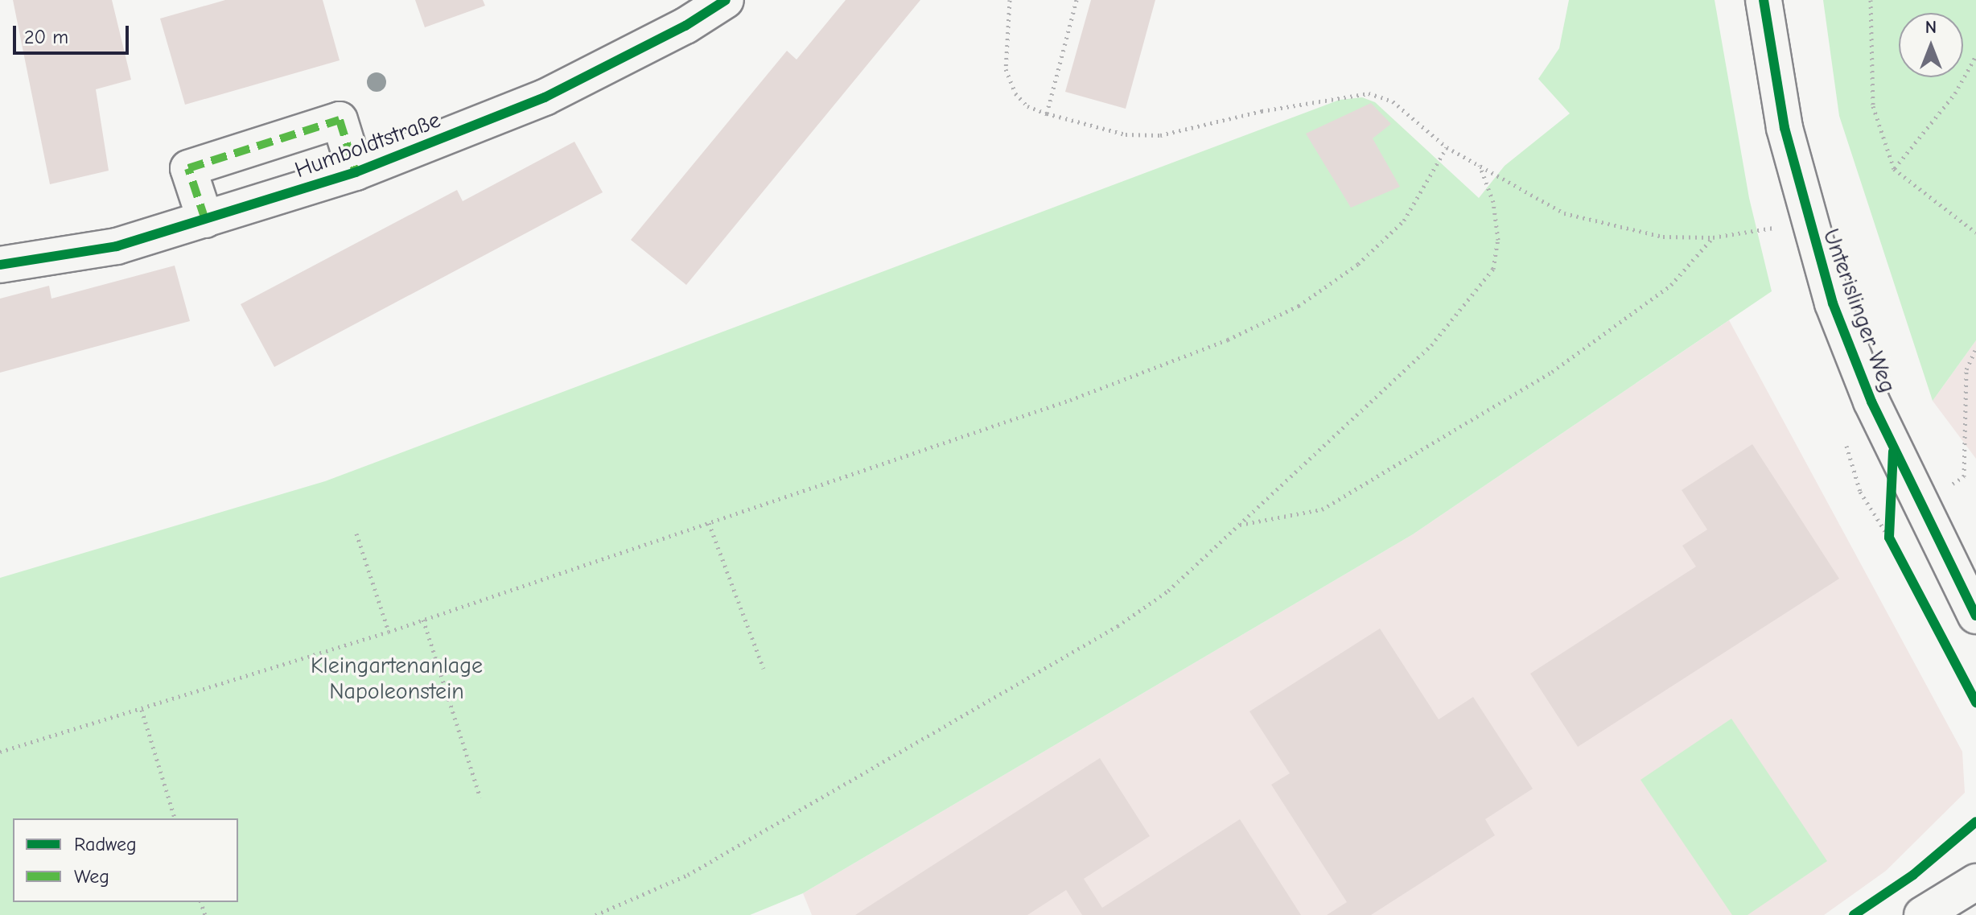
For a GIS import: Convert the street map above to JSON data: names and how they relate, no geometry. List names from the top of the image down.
{
  "streets": {
    "street": ["Humboldtstraße", "Unterislinger Weg"]
  },
  "parks": ["Kleingartenanlage Napoleonstein"],
  "legend": ["Radweg", "Weg"],
  "scale_bar": "20 m",
  "north": "top"
}
